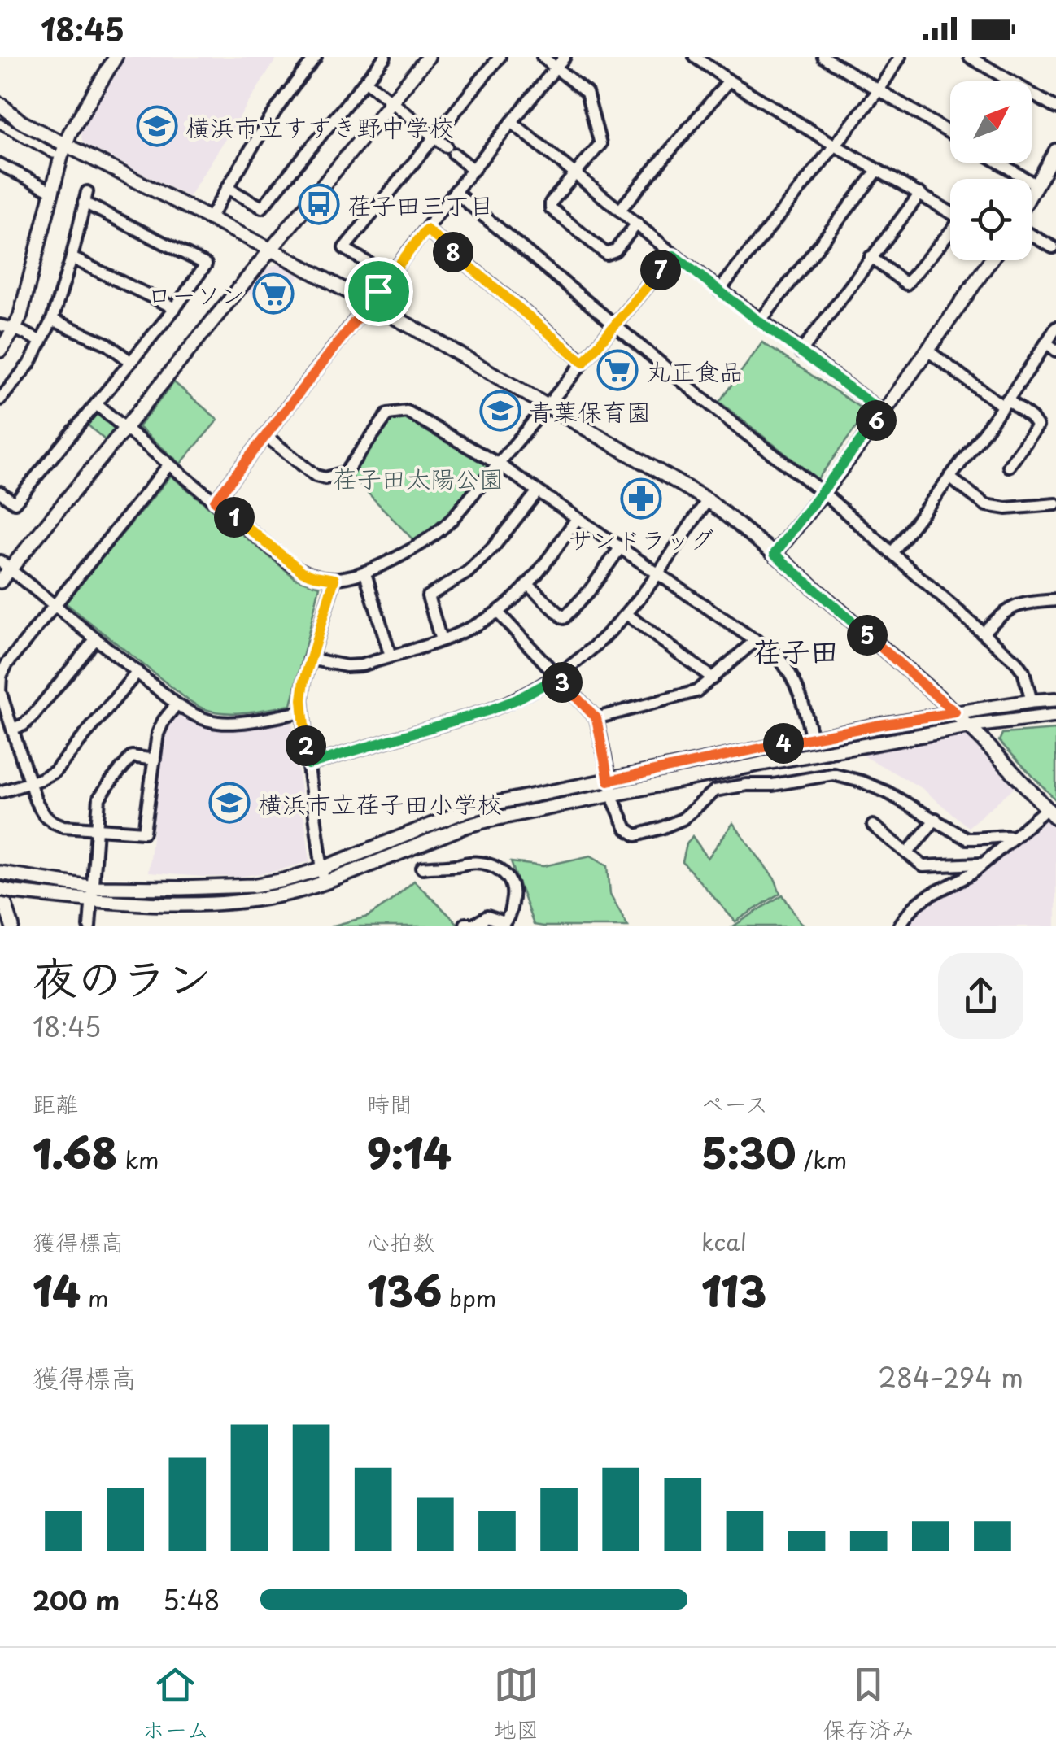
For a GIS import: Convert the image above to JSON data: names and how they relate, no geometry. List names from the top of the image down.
{
  "districts": ["荏子田"],
  "parks": ["荏子田太陽公園"],
  "places": {
    "school or university": ["横浜市立すすき野中学校", "青葉保育園", "横浜市立荏子田小学校"],
    "bus stop": ["荏子田三丁目"],
    "supermarket": ["ローソン", "丸正食品"],
    "pharmacy": ["サンドラッグ"]
  },
  "north": "top right",
  "page": {
    "status": "18:45",
    "pins": [
      "8",
      "7",
      "6",
      "1",
      "5",
      "3",
      "4",
      "2"
    ],
    "heading": ["夜のラン", "18:45"],
    "stats": [
      ["距離", "1.68 km"],
      ["時間", "9:14"],
      ["ペース", "5:30 /km"],
      ["獲得標高", "14 m"],
      ["心拍数", "136 bpm"],
      ["kcal", "113"]
    ],
    "chart": ["獲得標高", "284–294 m"],
    "list": [
      {
        "name": "200 m",
        "note": "5:48"
      }
    ],
    "tabs": ["ホーム", "地図", "保存済み"]
  }
}
